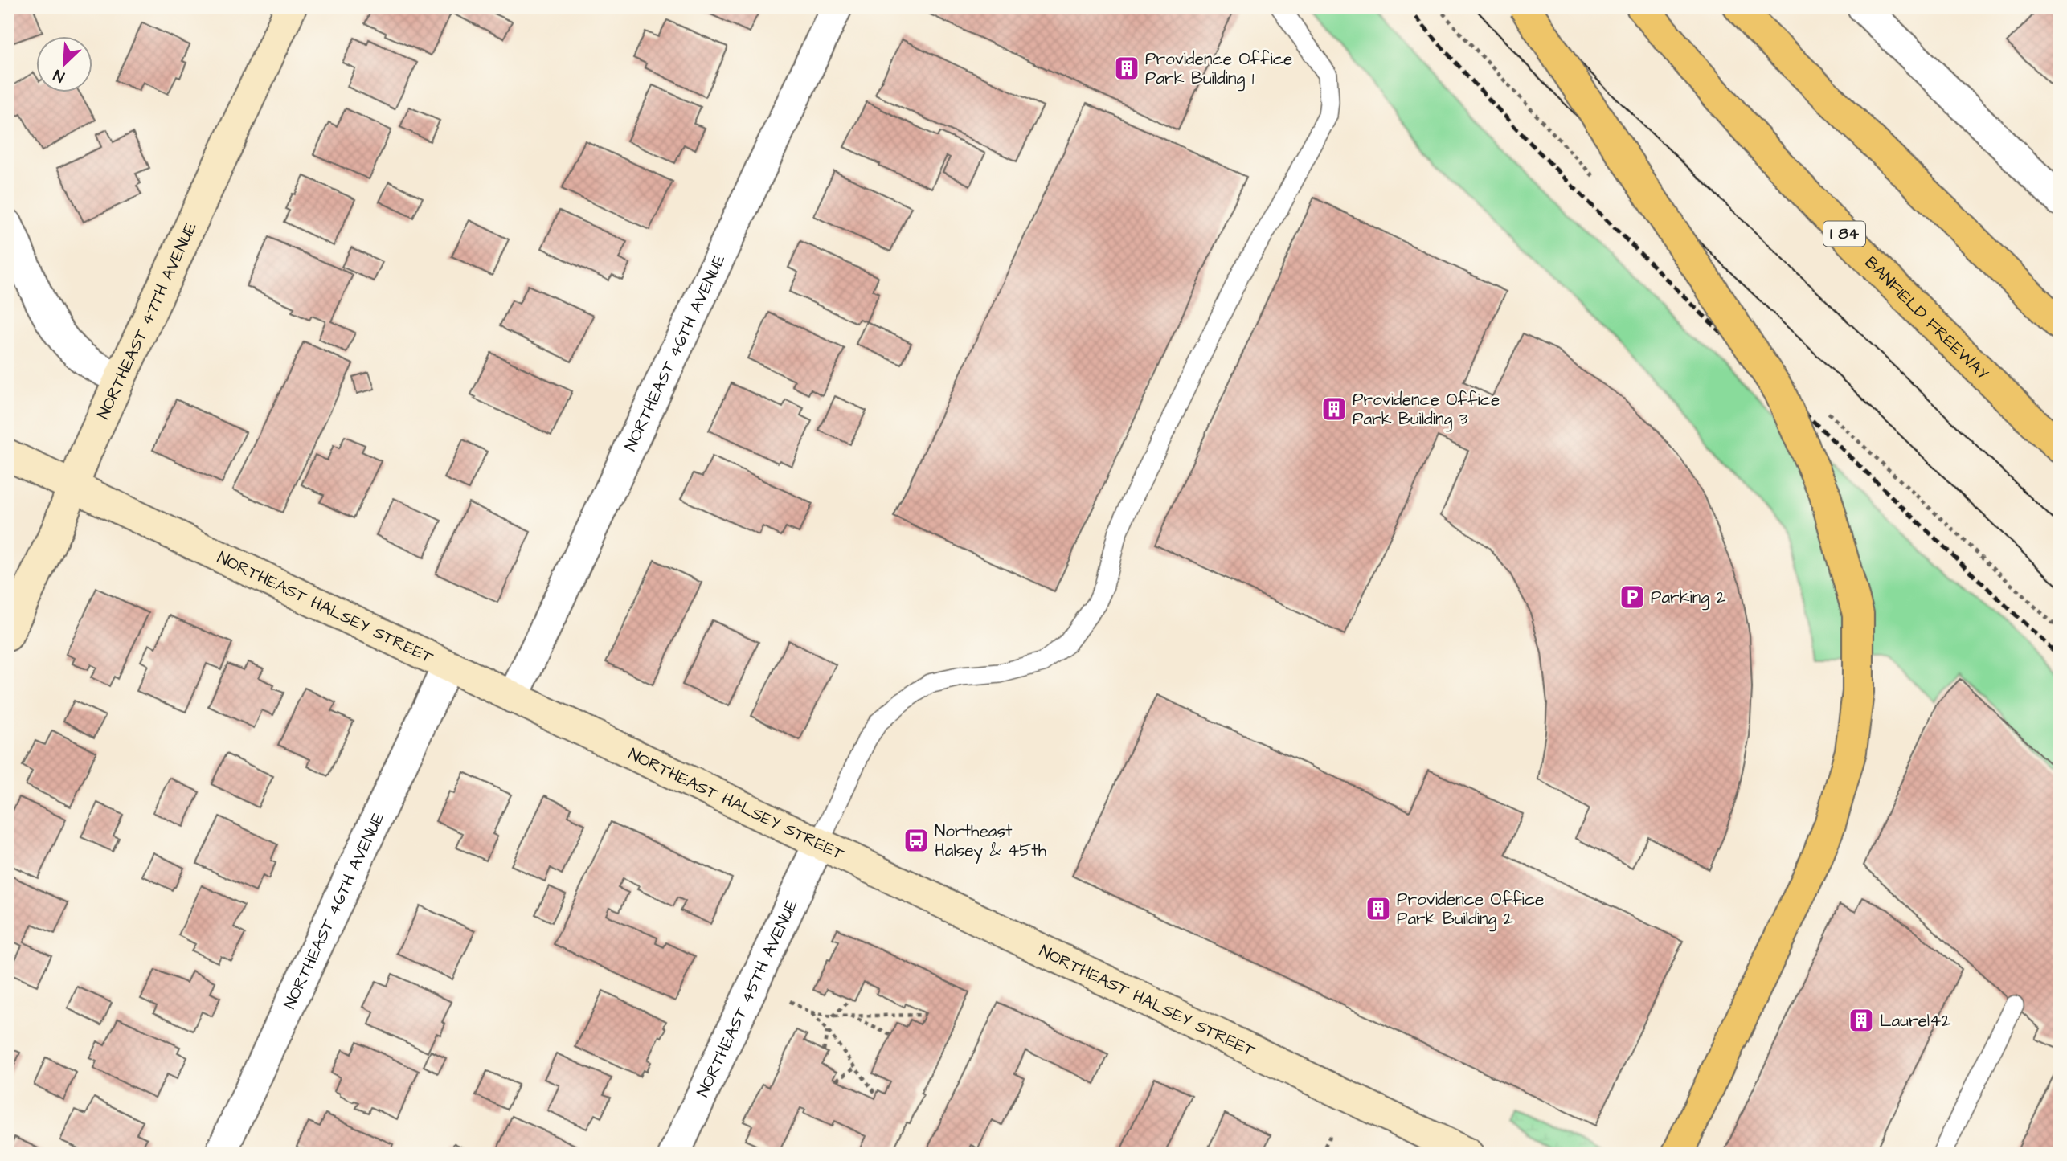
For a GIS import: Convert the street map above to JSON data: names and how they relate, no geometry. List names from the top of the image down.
{
  "streets": {
    "highway": ["I 84", "BANFIELD FREEWAY"],
    "main road": ["NORTHEAST 47TH AVENUE", "NORTHEAST HALSEY STREET"],
    "street": ["NORTHEAST 46TH AVENUE", "NORTHEAST 45TH AVENUE"]
  },
  "crossings": [
    ["NORTHEAST 47TH AVENUE", "NORTHEAST HALSEY STREET"],
    ["NORTHEAST 46TH AVENUE", "NORTHEAST HALSEY STREET"],
    ["NORTHEAST HALSEY STREET", "NORTHEAST 45TH AVENUE"]
  ],
  "places": {
    "building": [
      "Providence Office Park Building 1",
      "Providence Office Park Building 3",
      "Providence Office Park Building 2",
      "Laurel42"
    ],
    "parking": ["Parking 2"],
    "bus stop": ["Northeast Halsey & 45th"]
  },
  "north": "bottom left"
}
